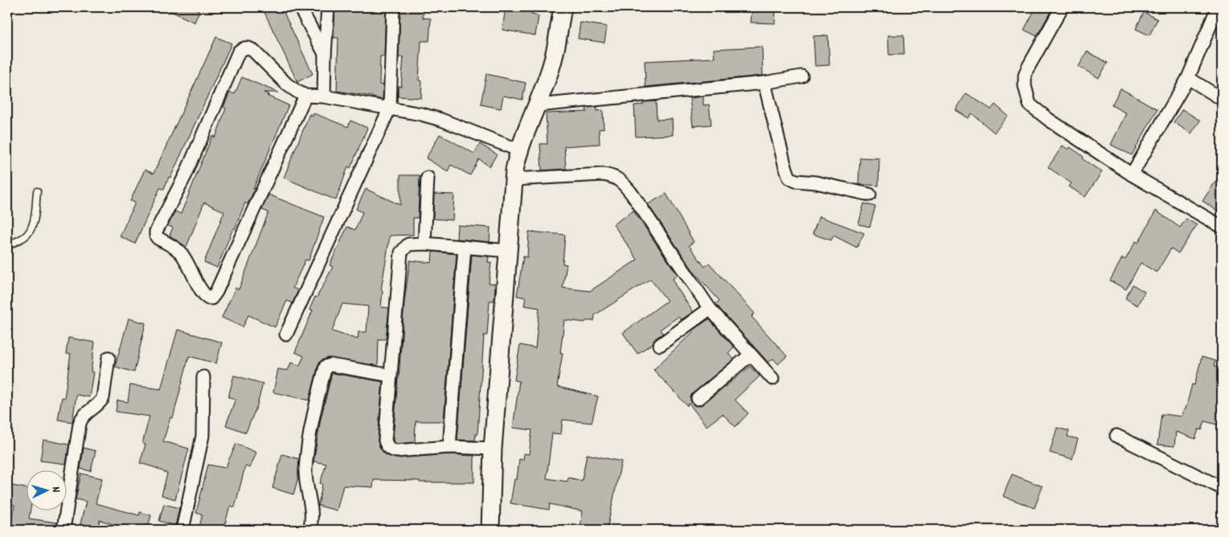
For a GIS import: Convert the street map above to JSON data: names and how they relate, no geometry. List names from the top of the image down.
{
  "north": "right"
}
